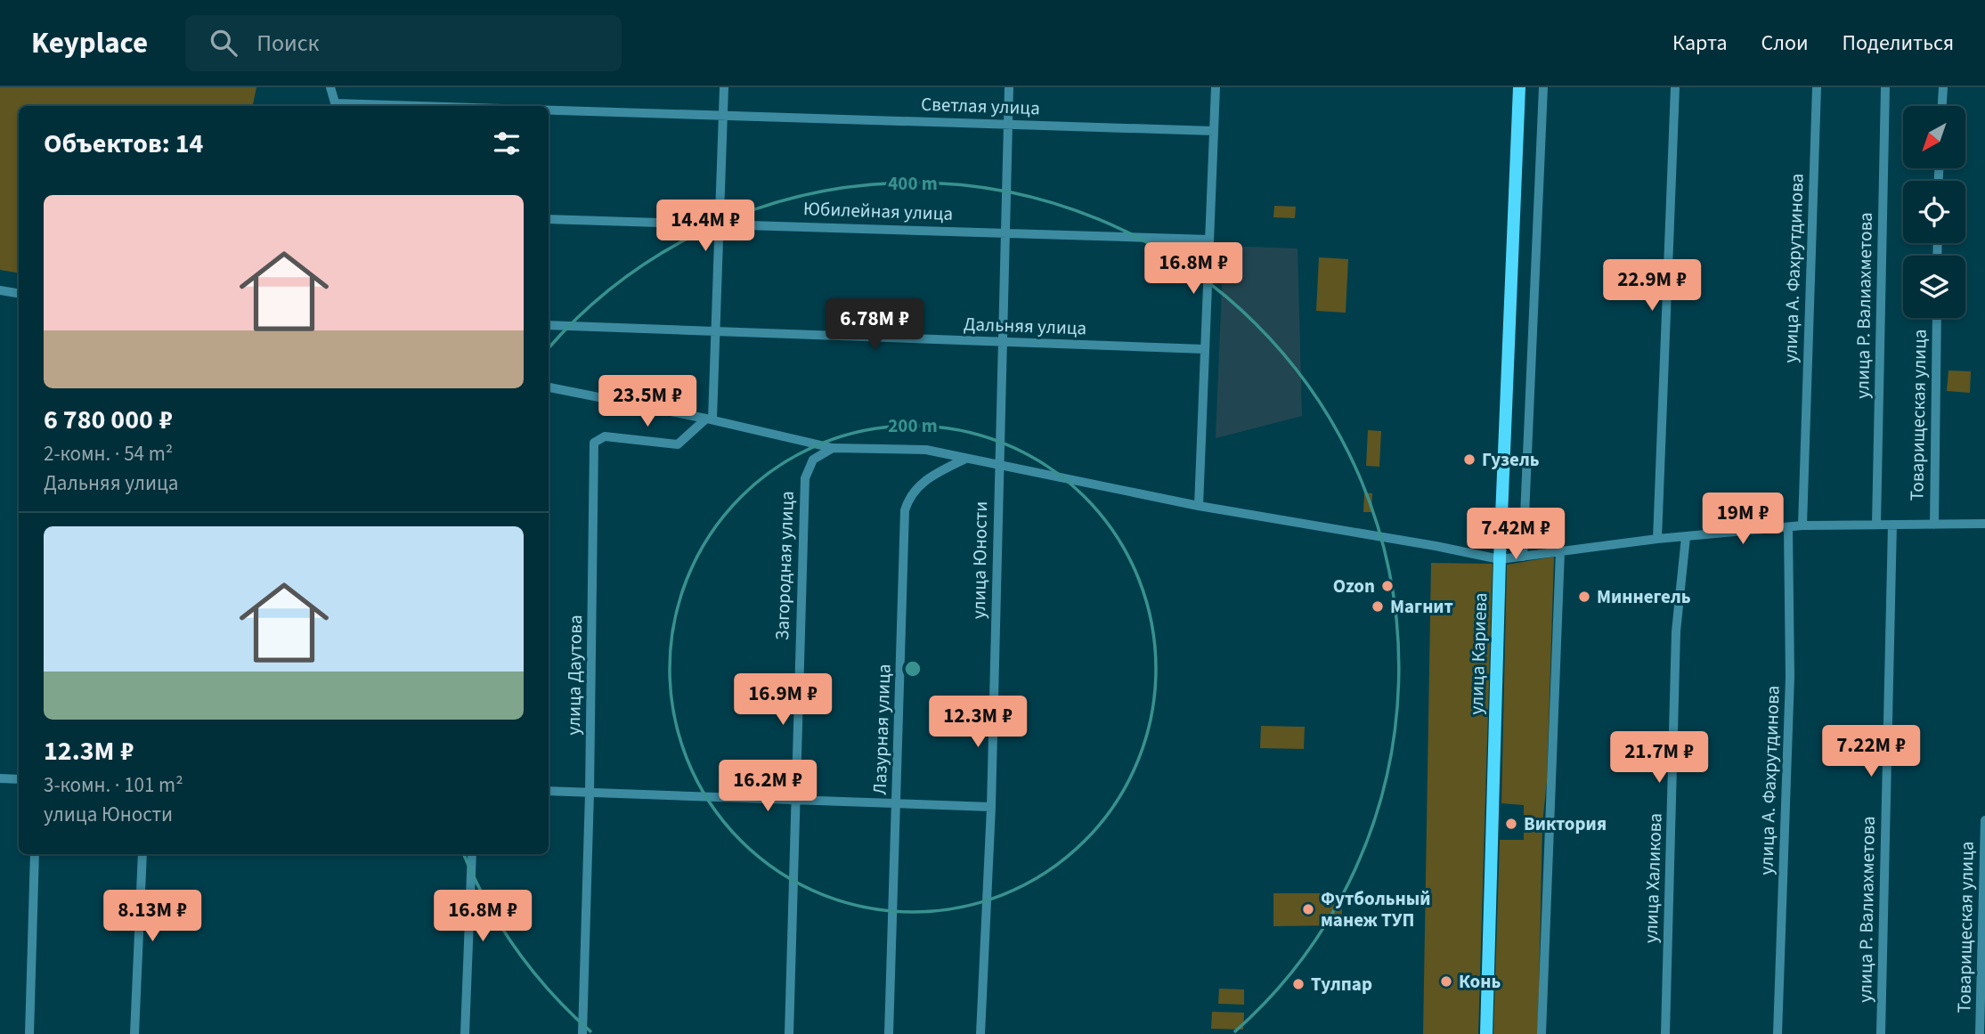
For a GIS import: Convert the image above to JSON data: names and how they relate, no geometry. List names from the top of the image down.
{
  "streets": {
    "main road": ["улица Кариева"],
    "street": [
      "Светлая улица",
      "Юбилейная улица",
      "улица А. Фахрутдинова",
      "улица Р. Валиахметова",
      "Дальняя улица",
      "Товарищеская улица",
      "улица Юности",
      "Загородная улица",
      "улица Даутова",
      "Лазурная улица",
      "улица Халикова"
    ]
  },
  "crossings": [
    ["Светлая улица", "улица Юности"],
    ["Юбилейная улица", "улица Юности"],
    ["Дальняя улица", "улица Юности"]
  ],
  "places": [
    "Гузель",
    "Ozon",
    "Миннегель",
    "Магнит",
    "Виктория",
    "Футбольный манеж ТУП",
    "Конь",
    "Тулпар"
  ],
  "north": "bottom left",
  "page": {
    "header": "Keyplace",
    "search": "Поиск",
    "nav": ["Карта", "Слои", "Поделиться"],
    "heading": "Объектов: 14",
    "list": [
      {
        "name": "6 780 000 ₽",
        "note": "2-комн. · 54 m² · Дальняя улица"
      },
      {
        "name": "12.3M ₽",
        "note": "3-комн. · 101 m² · улица Юности"
      }
    ],
    "price": [
      "14.4M ₽",
      "16.8M ₽",
      "22.9M ₽",
      "6.78M ₽",
      "23.5M ₽",
      "19M ₽",
      "7.42M ₽",
      "16.9M ₽",
      "12.3M ₽",
      "7.22M ₽",
      "21.7M ₽",
      "16.2M ₽",
      "8.13M ₽",
      "16.8M ₽"
    ]
  },
  "rings": ["400 m", "200 m"]
}
